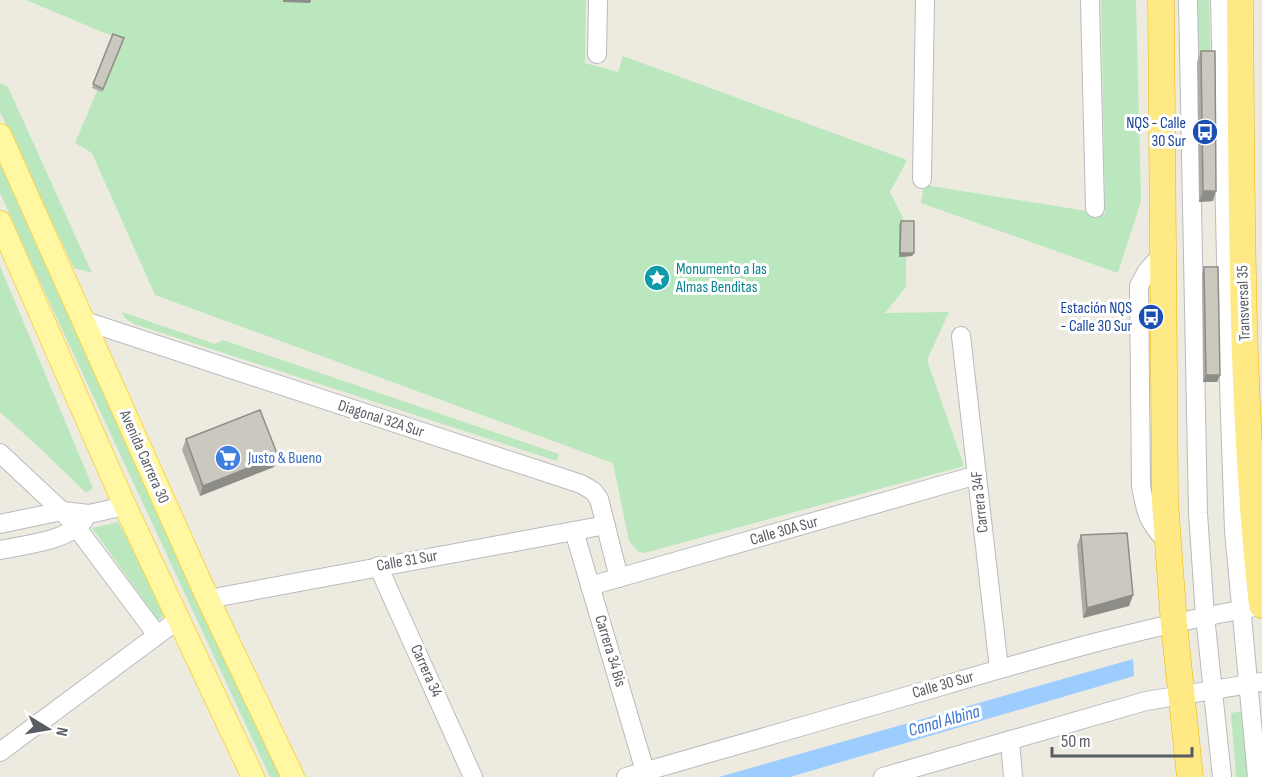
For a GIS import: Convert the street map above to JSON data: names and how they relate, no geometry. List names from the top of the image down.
{
  "streets": {
    "highway": ["Transversal 35"],
    "main road": ["Avenida Carrera 30"],
    "street": [
      "Diagonal 32A Sur",
      "Carrera 34F",
      "Calle 30A Sur",
      "Calle 31 Sur",
      "Carrera 34 Bis",
      "Carrera 34",
      "Calle 30 Sur"
    ]
  },
  "crossings": [
    ["Transversal 35", "Calle 30 Sur"],
    ["Diagonal 32A Sur", "Avenida Carrera 30"],
    ["Diagonal 32A Sur", "Calle 30A Sur"],
    ["Diagonal 32A Sur", "Calle 31 Sur"],
    ["Avenida Carrera 30", "Calle 31 Sur"],
    ["Carrera 34F", "Calle 30A Sur"],
    ["Carrera 34F", "Calle 30 Sur"],
    ["Calle 30A Sur", "Carrera 34 Bis"],
    ["Calle 31 Sur", "Carrera 34 Bis"],
    ["Calle 31 Sur", "Carrera 34"],
    ["Carrera 34 Bis", "Calle 30 Sur"]
  ],
  "water": ["Canal Albina"],
  "places": {
    "bus stop": ["NQS - Calle 30 Sur", "Estación NQS - Calle 30 Sur"],
    "place": ["Monumento a las Almas Benditas"],
    "supermarket": ["Justo & Bueno"]
  },
  "scale_bar": "50 m",
  "north": "right"
}
